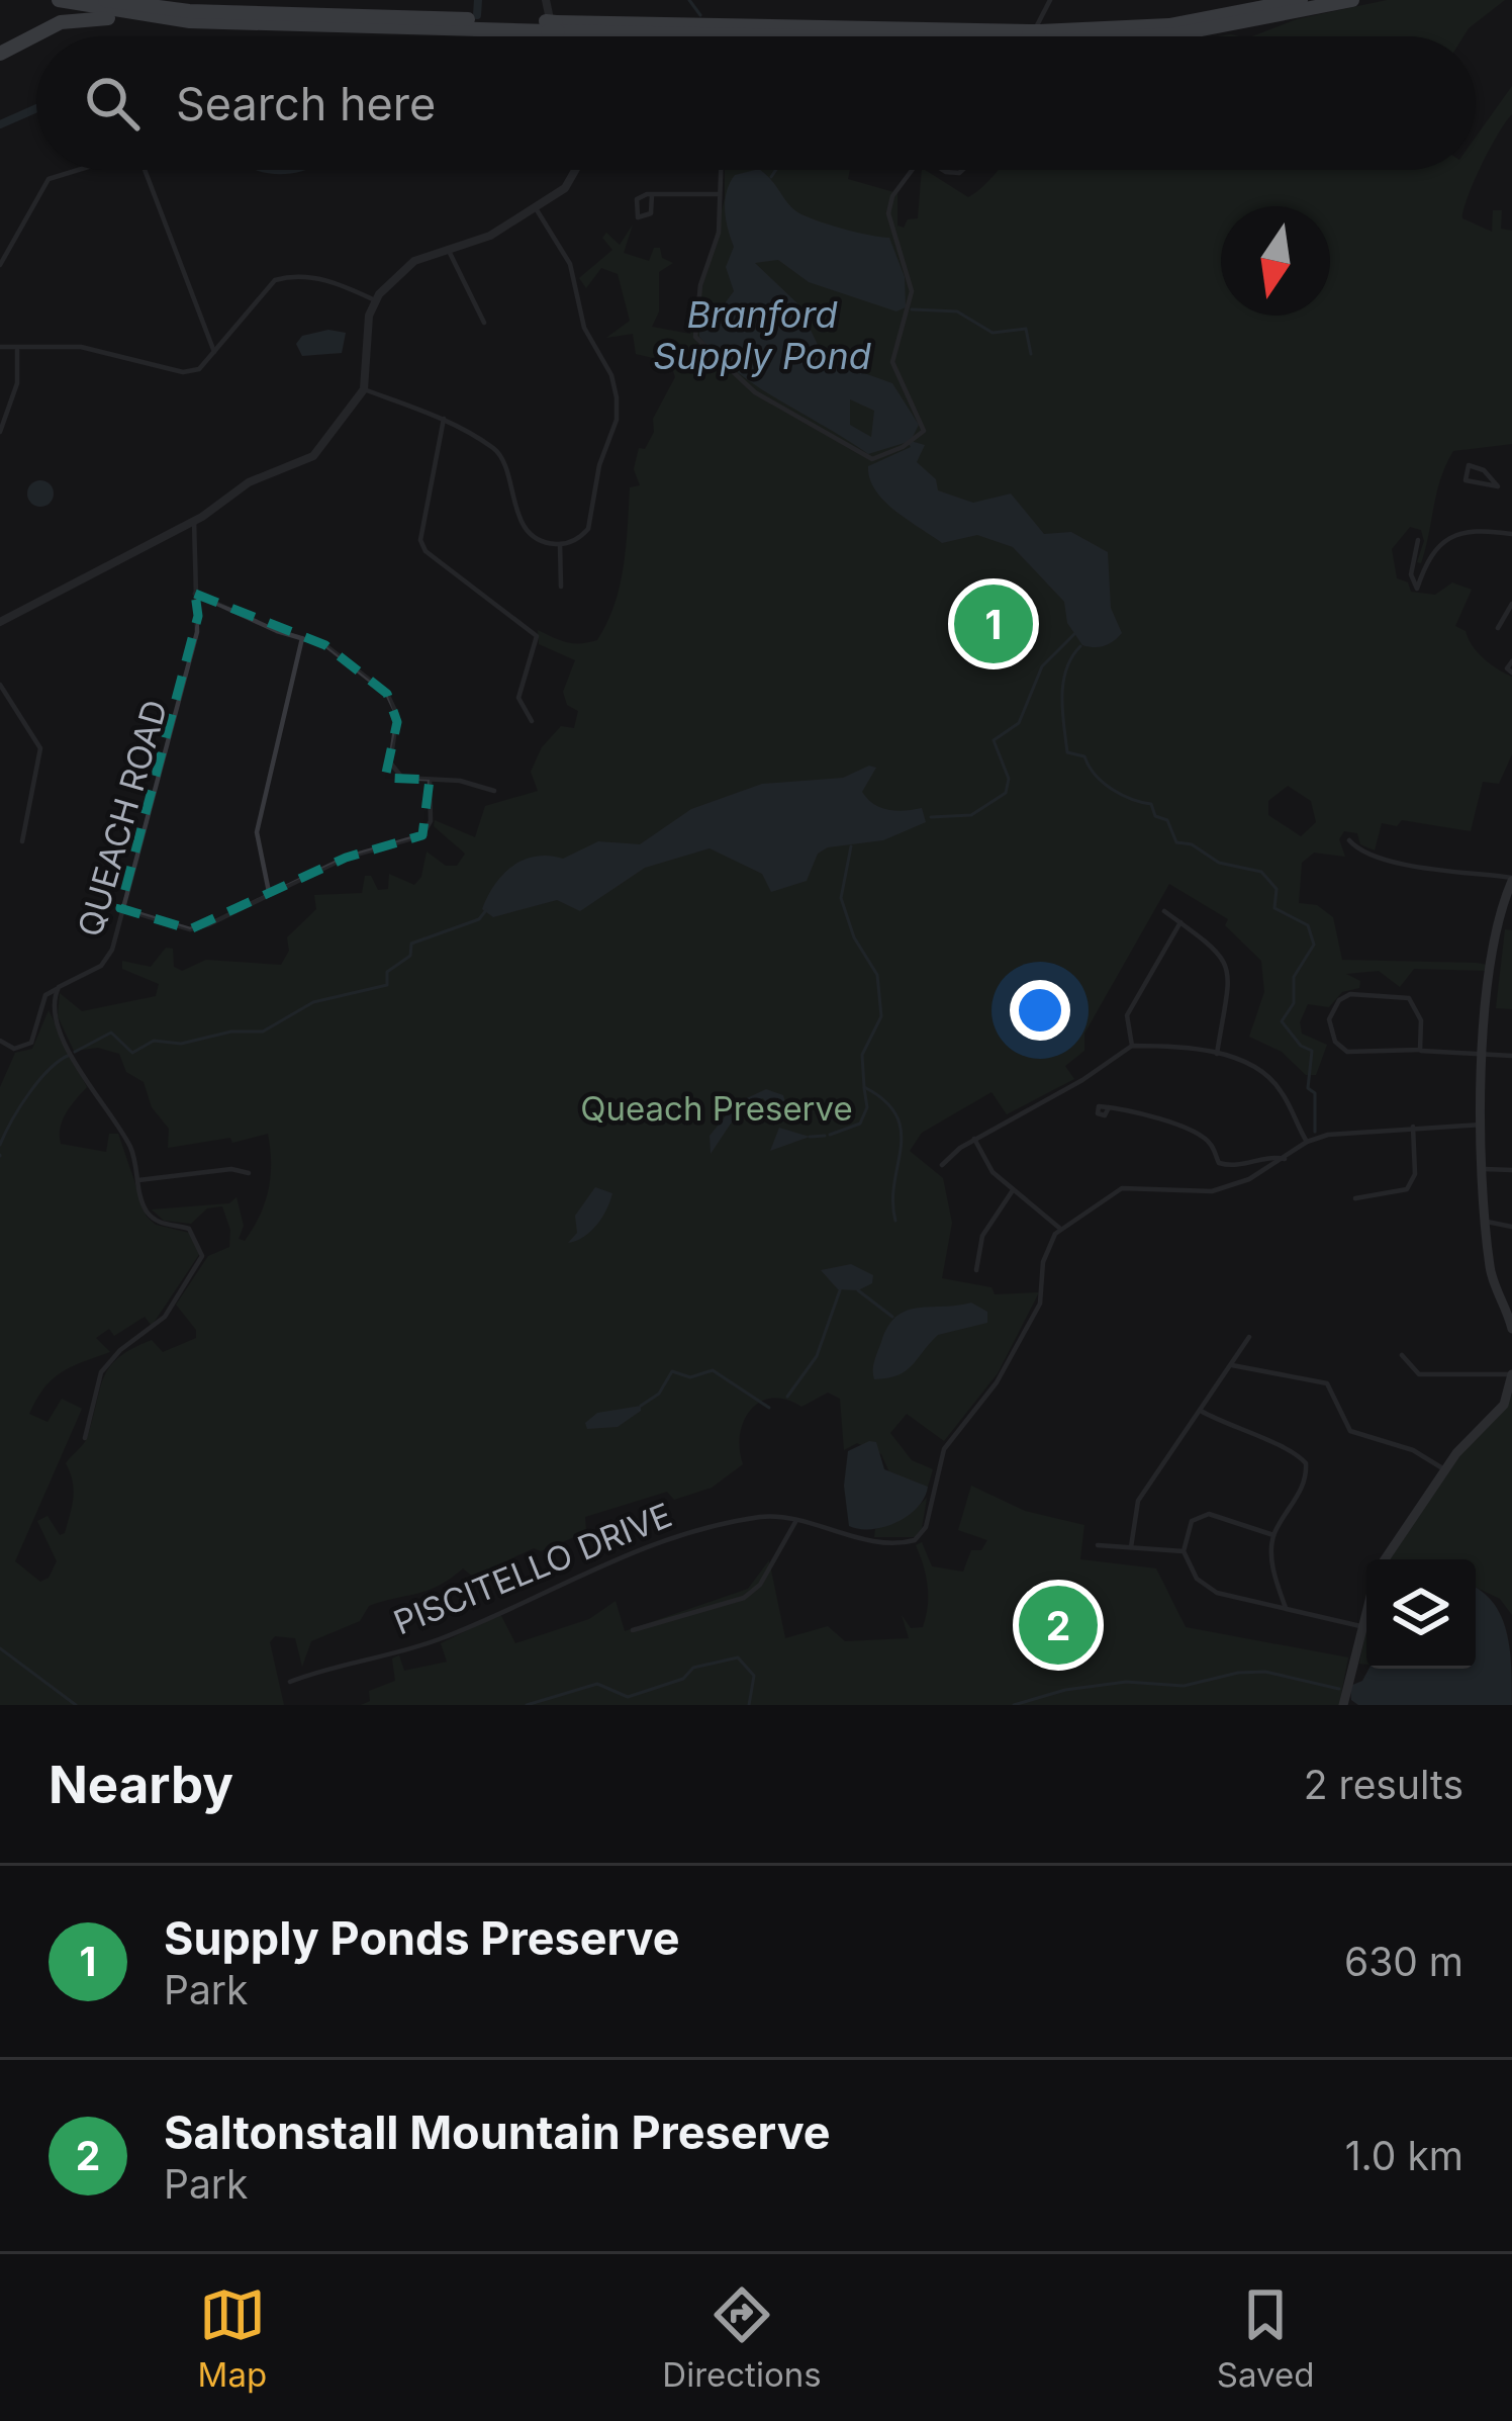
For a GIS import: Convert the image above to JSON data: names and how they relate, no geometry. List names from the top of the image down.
{
  "streets": {
    "street": ["QUEACH ROAD", "PISCITELLO DRIVE"]
  },
  "water": ["Branford Supply Pond"],
  "parks": ["Queach Preserve"],
  "north": "bottom",
  "page": {
    "search": "Search here",
    "pins": ["1", "2"],
    "heading": ["Nearby", "2 results"],
    "list": [
      {
        "mark": "1",
        "name": "Supply Ponds Preserve",
        "note": "Park",
        "value": "630 m"
      },
      {
        "mark": "2",
        "name": "Saltonstall Mountain Preserve",
        "note": "Park",
        "value": "1.0 km"
      }
    ],
    "nav": ["Map", "Directions", "Saved"]
  }
}
